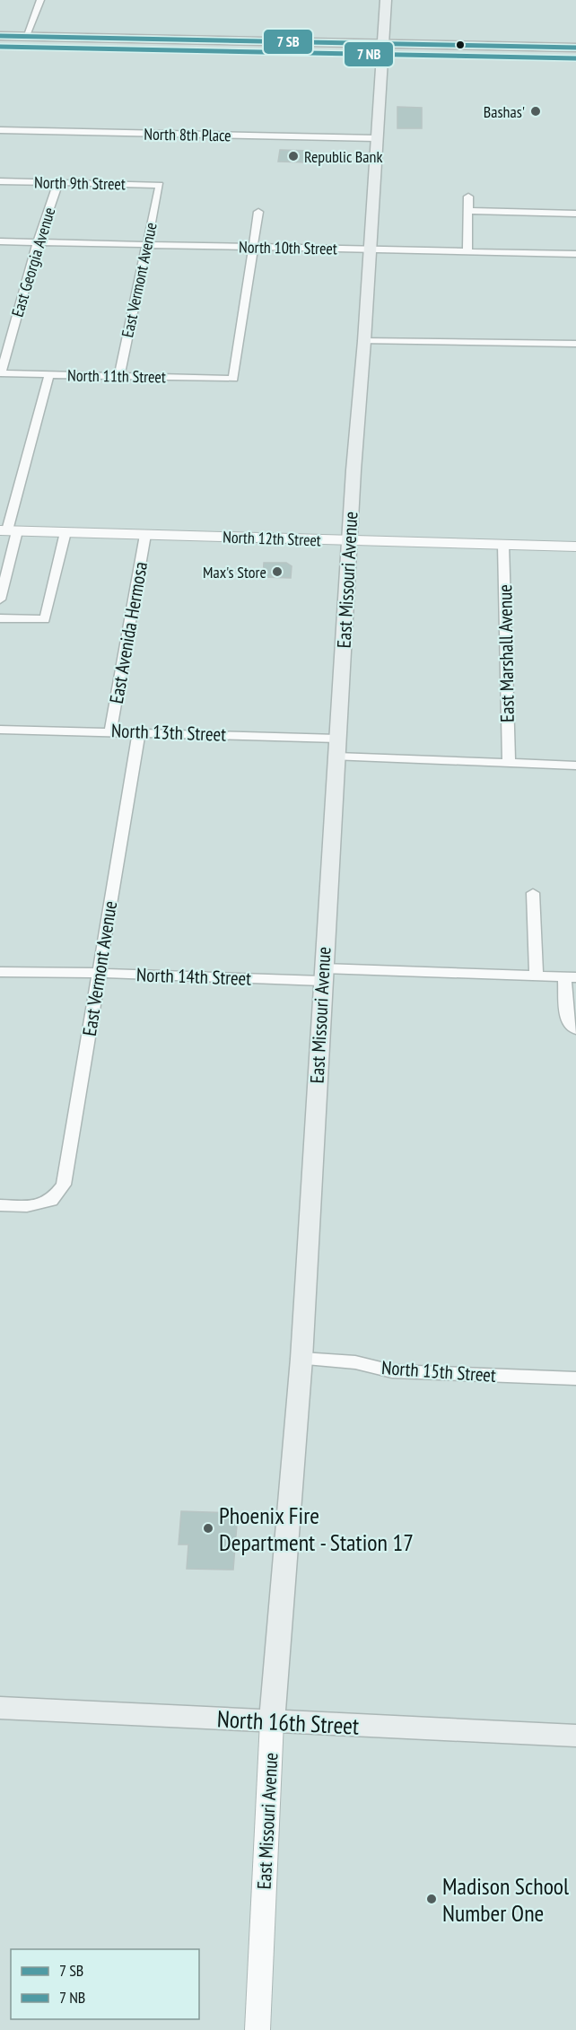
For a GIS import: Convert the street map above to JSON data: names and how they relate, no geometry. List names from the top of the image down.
{
  "streets": {
    "main road": ["East Missouri Avenue", "North 16th Street"],
    "street": [
      "North 8th Place",
      "North 9th Street",
      "North 10th Street",
      "East Georgia Avenue",
      "East Vermont Avenue",
      "North 11th Street",
      "North 12th Street",
      "East Avenida Hermosa",
      "East Marshall Avenue",
      "North 13th Street",
      "North 14th Street",
      "North 15th Street"
    ]
  },
  "crossings": [
    ["North 8th Place", "East Missouri Avenue"],
    ["North 9th Street", "East Georgia Avenue"],
    ["North 9th Street", "East Vermont Avenue"],
    ["North 10th Street", "East Georgia Avenue"],
    ["North 10th Street", "East Vermont Avenue"],
    ["North 10th Street", "North 11th Street"],
    ["North 10th Street", "East Missouri Avenue"],
    ["East Georgia Avenue", "North 11th Street"],
    ["East Vermont Avenue", "North 11th Street"],
    ["East Vermont Avenue", "North 13th Street"],
    ["East Vermont Avenue", "North 14th Street"],
    ["North 12th Street", "East Missouri Avenue"],
    ["North 12th Street", "East Avenida Hermosa"],
    ["North 12th Street", "East Marshall Avenue"],
    ["East Missouri Avenue", "North 13th Street"],
    ["East Missouri Avenue", "North 14th Street"],
    ["East Missouri Avenue", "North 15th Street"],
    ["East Missouri Avenue", "North 16th Street"],
    ["East Avenida Hermosa", "North 13th Street"],
    ["East Marshall Avenue", "North 13th Street"]
  ],
  "places": [
    "Bashas'",
    "Republic Bank",
    "Max's Store",
    "Phoenix Fire Department - Station 17",
    "Madison School Number One"
  ],
  "legend": ["7 SB", "7 NB"]
}
